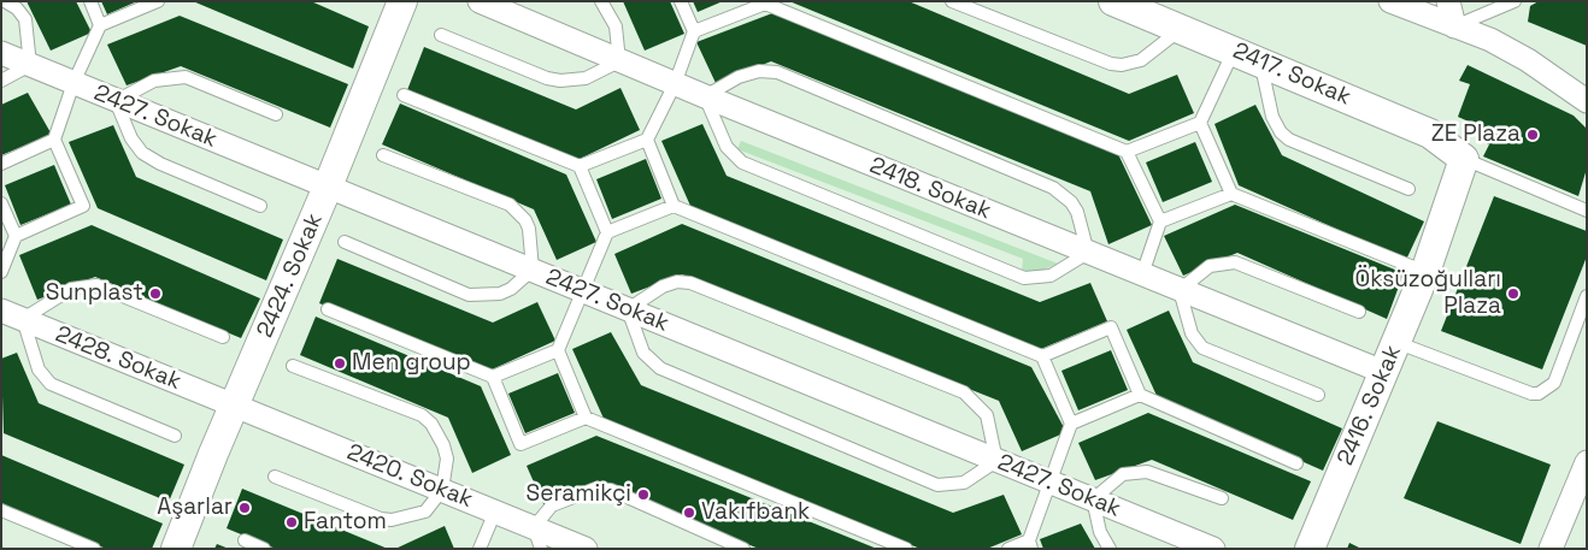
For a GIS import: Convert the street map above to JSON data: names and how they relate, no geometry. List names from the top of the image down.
{
  "streets": {
    "street": [
      "2417. Sokak",
      "2427. Sokak",
      "2418. Sokak",
      "2424. Sokak",
      "2428. Sokak",
      "2416. Sokak",
      "2420. Sokak"
    ]
  },
  "crossings": [
    ["2417. Sokak", "2416. Sokak"],
    ["2427. Sokak", "2424. Sokak"],
    ["2418. Sokak", "2416. Sokak"],
    ["2424. Sokak", "2428. Sokak"],
    ["2424. Sokak", "2420. Sokak"],
    ["2428. Sokak", "2420. Sokak"]
  ],
  "places": [
    "ZE Plaza",
    "Sunplast",
    "Öksüzoğulları Plaza",
    "Men group",
    "Seramikçi",
    "Aşarlar",
    "Vakıfbank",
    "Fantom"
  ]
}
